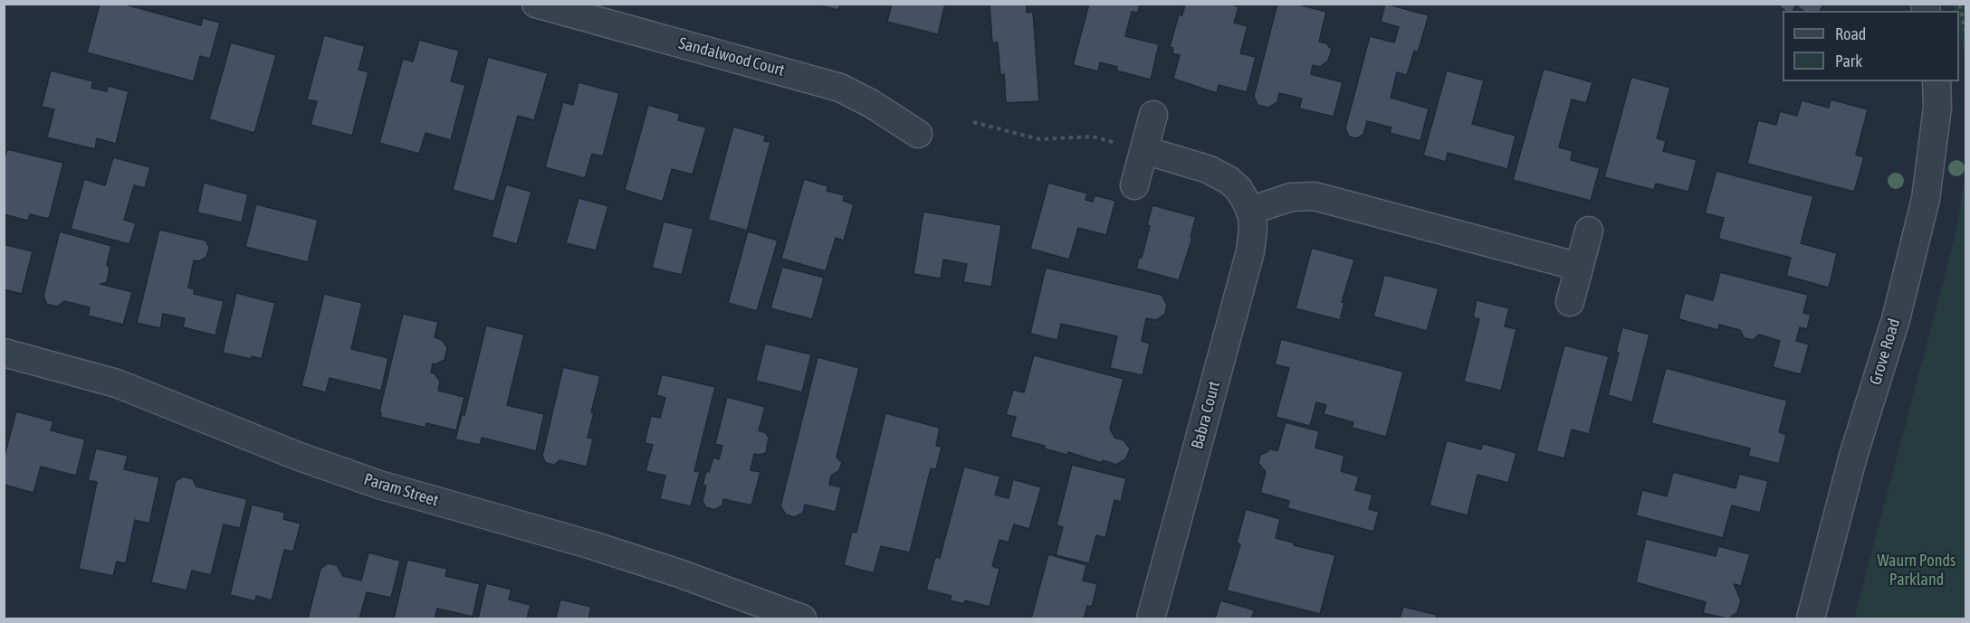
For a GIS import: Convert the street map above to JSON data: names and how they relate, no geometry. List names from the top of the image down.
{
  "streets": {
    "street": [
      "Sandalwood Court",
      "Grove Road",
      "Babra Court",
      "Param Street"
    ]
  },
  "parks": ["Waurn Ponds Parkland"],
  "legend": ["Road", "Park"]
}
